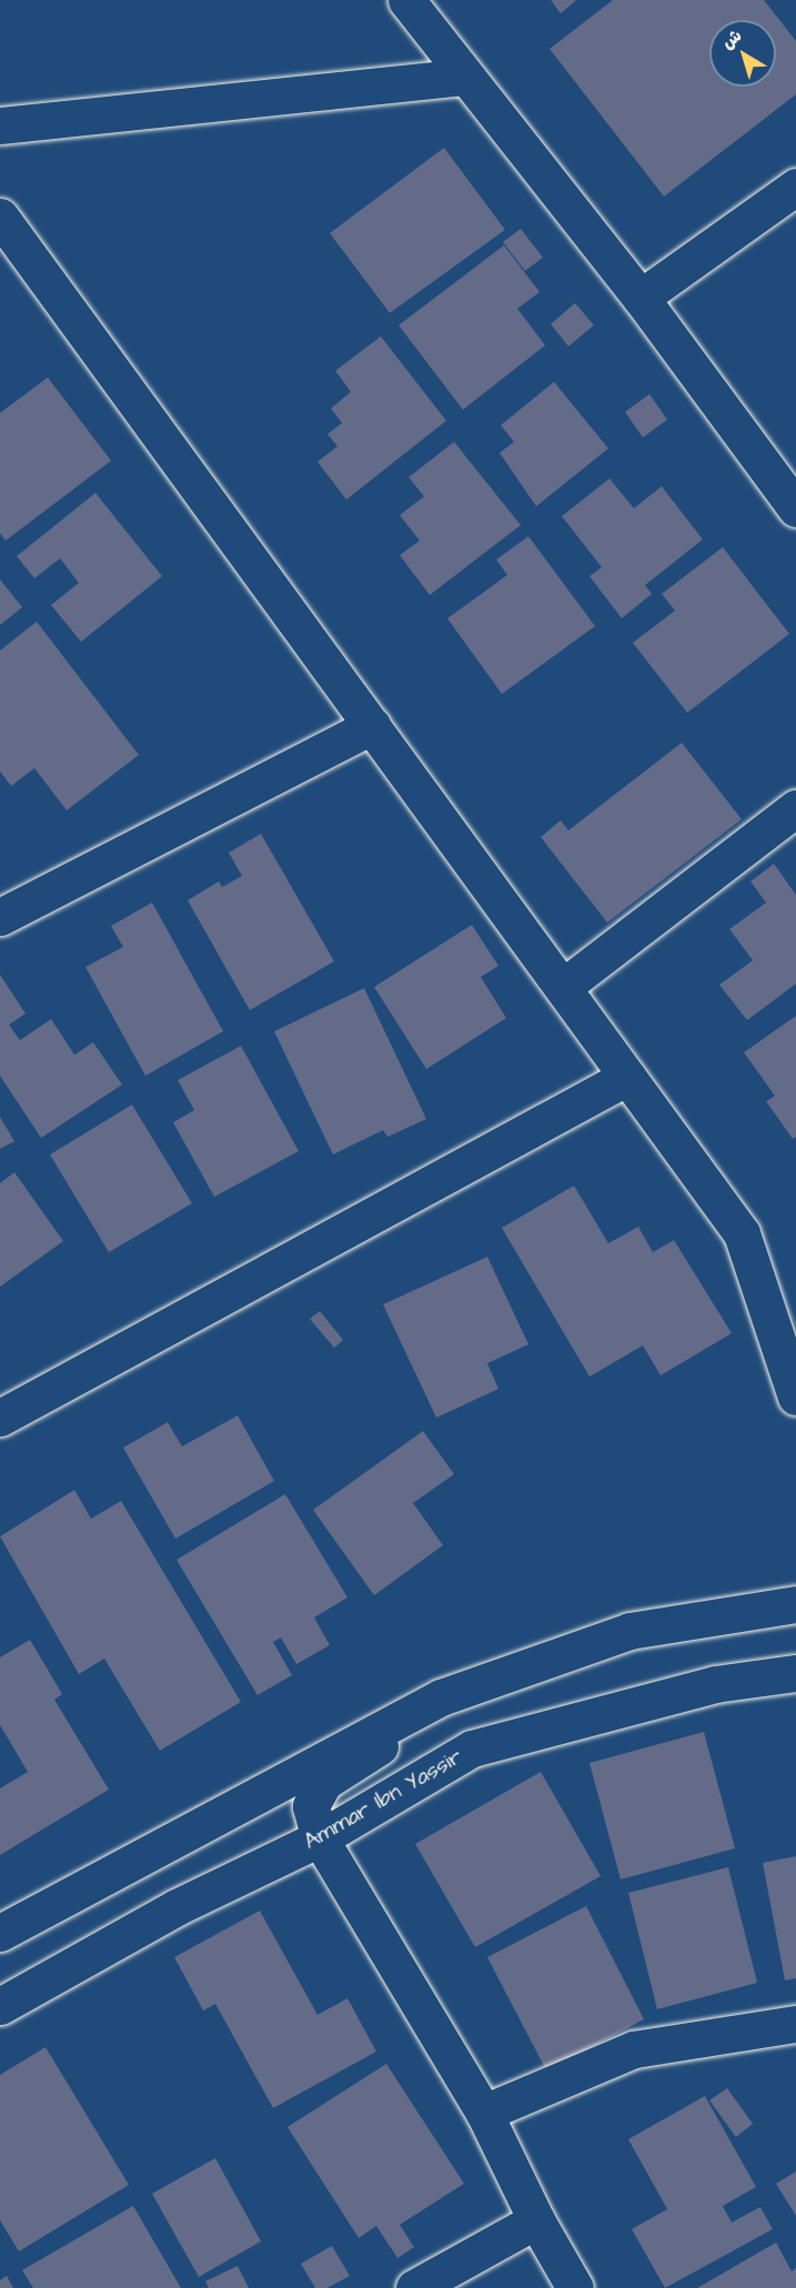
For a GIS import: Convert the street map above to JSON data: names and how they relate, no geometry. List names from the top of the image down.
{
  "streets": {
    "street": ["Ammar Ibn Yassir"]
  },
  "north": "top left"
}
